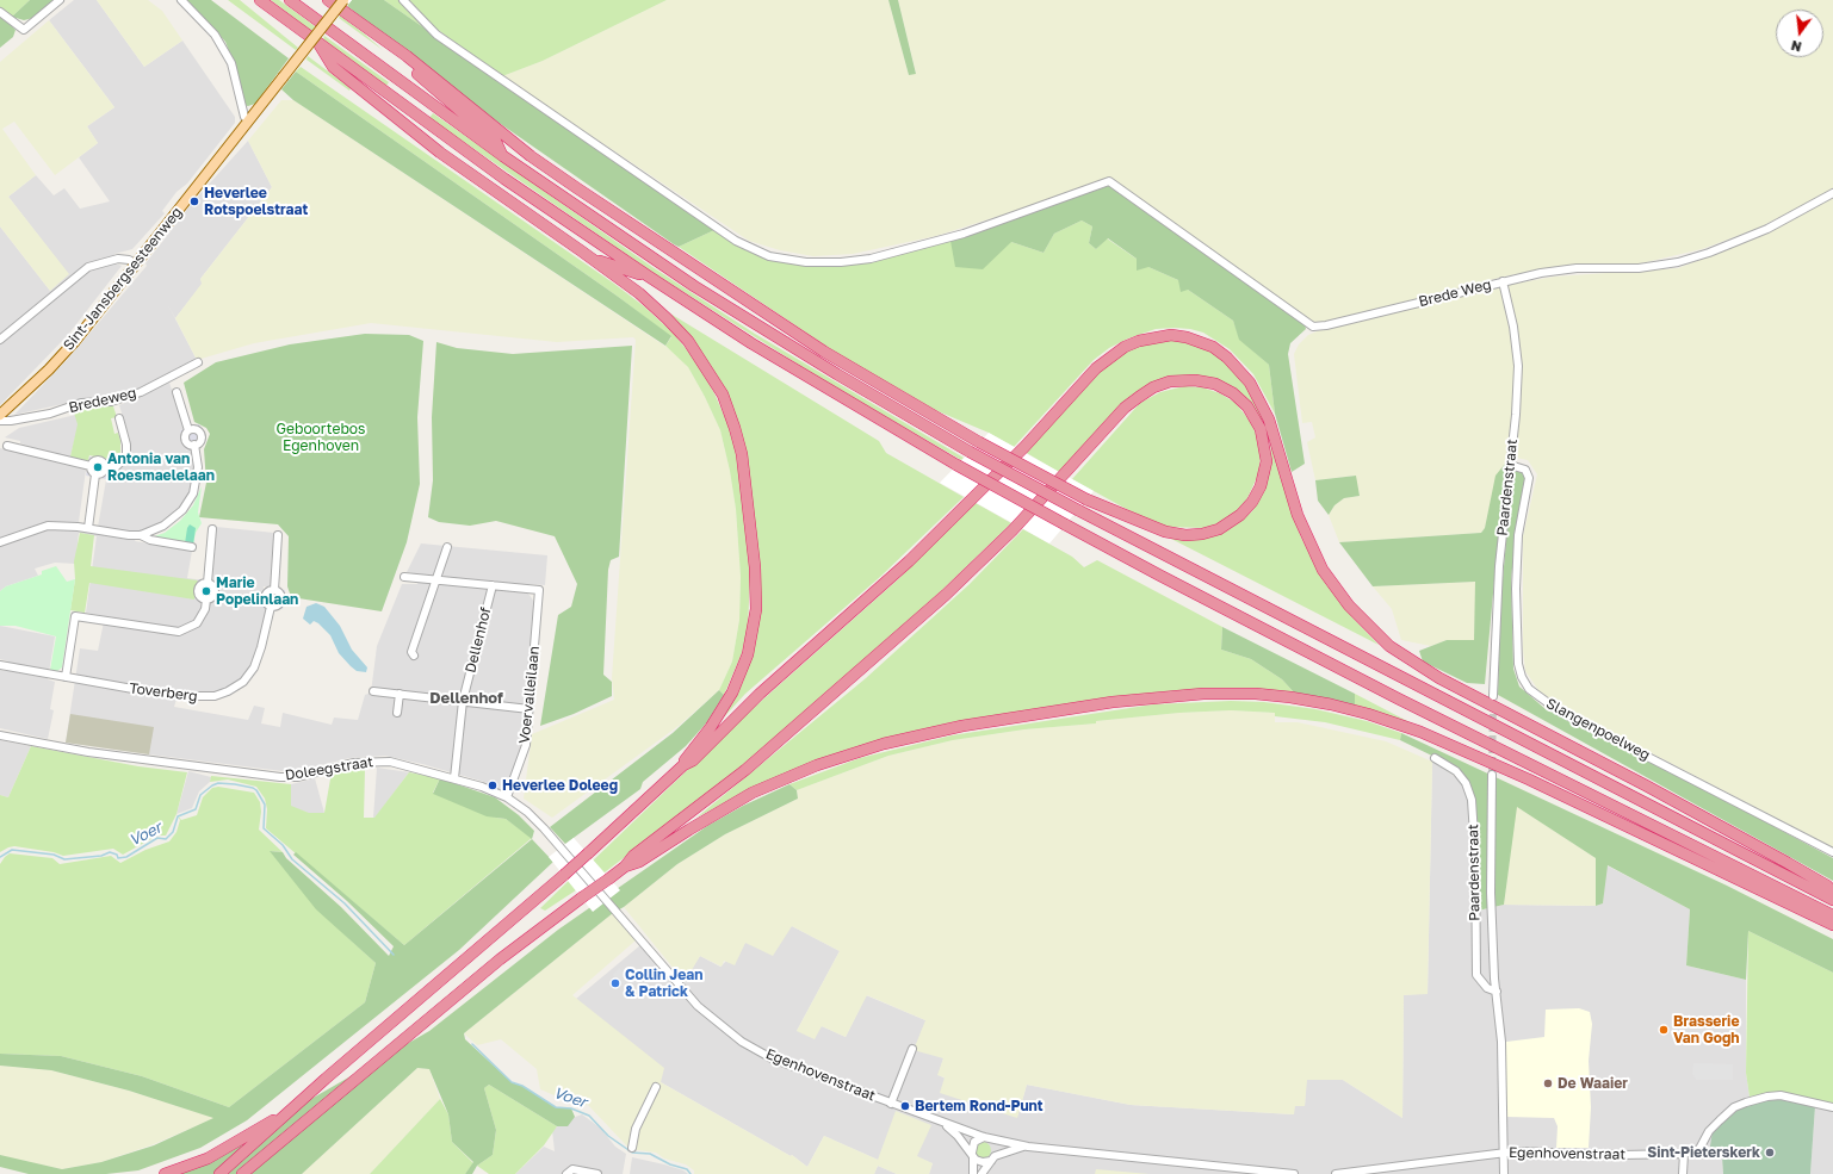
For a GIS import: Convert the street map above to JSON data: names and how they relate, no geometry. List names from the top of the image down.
{
  "streets": {
    "main road": ["Sint-Jansbergsesteenweg"],
    "street": [
      "Brede Weg",
      "Bredeweg",
      "Paardenstraat",
      "Dellenhof",
      "Toverberg",
      "Voervalleilaan",
      "Slangenpoelweg",
      "Doleegstraat",
      "Egenhovenstraat"
    ]
  },
  "crossings": [
    ["Brede Weg", "Paardenstraat"],
    ["Paardenstraat", "Slangenpoelweg"],
    ["Paardenstraat", "Egenhovenstraat"],
    ["Dellenhof", "Voervalleilaan"],
    ["Dellenhof", "Doleegstraat"],
    ["Voervalleilaan", "Doleegstraat"],
    ["Doleegstraat", "Egenhovenstraat"]
  ],
  "districts": ["Dellenhof"],
  "water": ["Voer"],
  "parks": ["Geboortebos Egenhoven"],
  "places": [
    "Heverlee Rotspoelstraat",
    "Antonia van Roesmaelelaan",
    "Marie Popelinlaan",
    "Heverlee Doleeg",
    "Collin Jean & Patrick",
    "Brasserie Van Gogh",
    "De Waaier",
    "Bertem Rond-Punt",
    "Sint-Pieterskerk"
  ],
  "north": "bottom"
}
